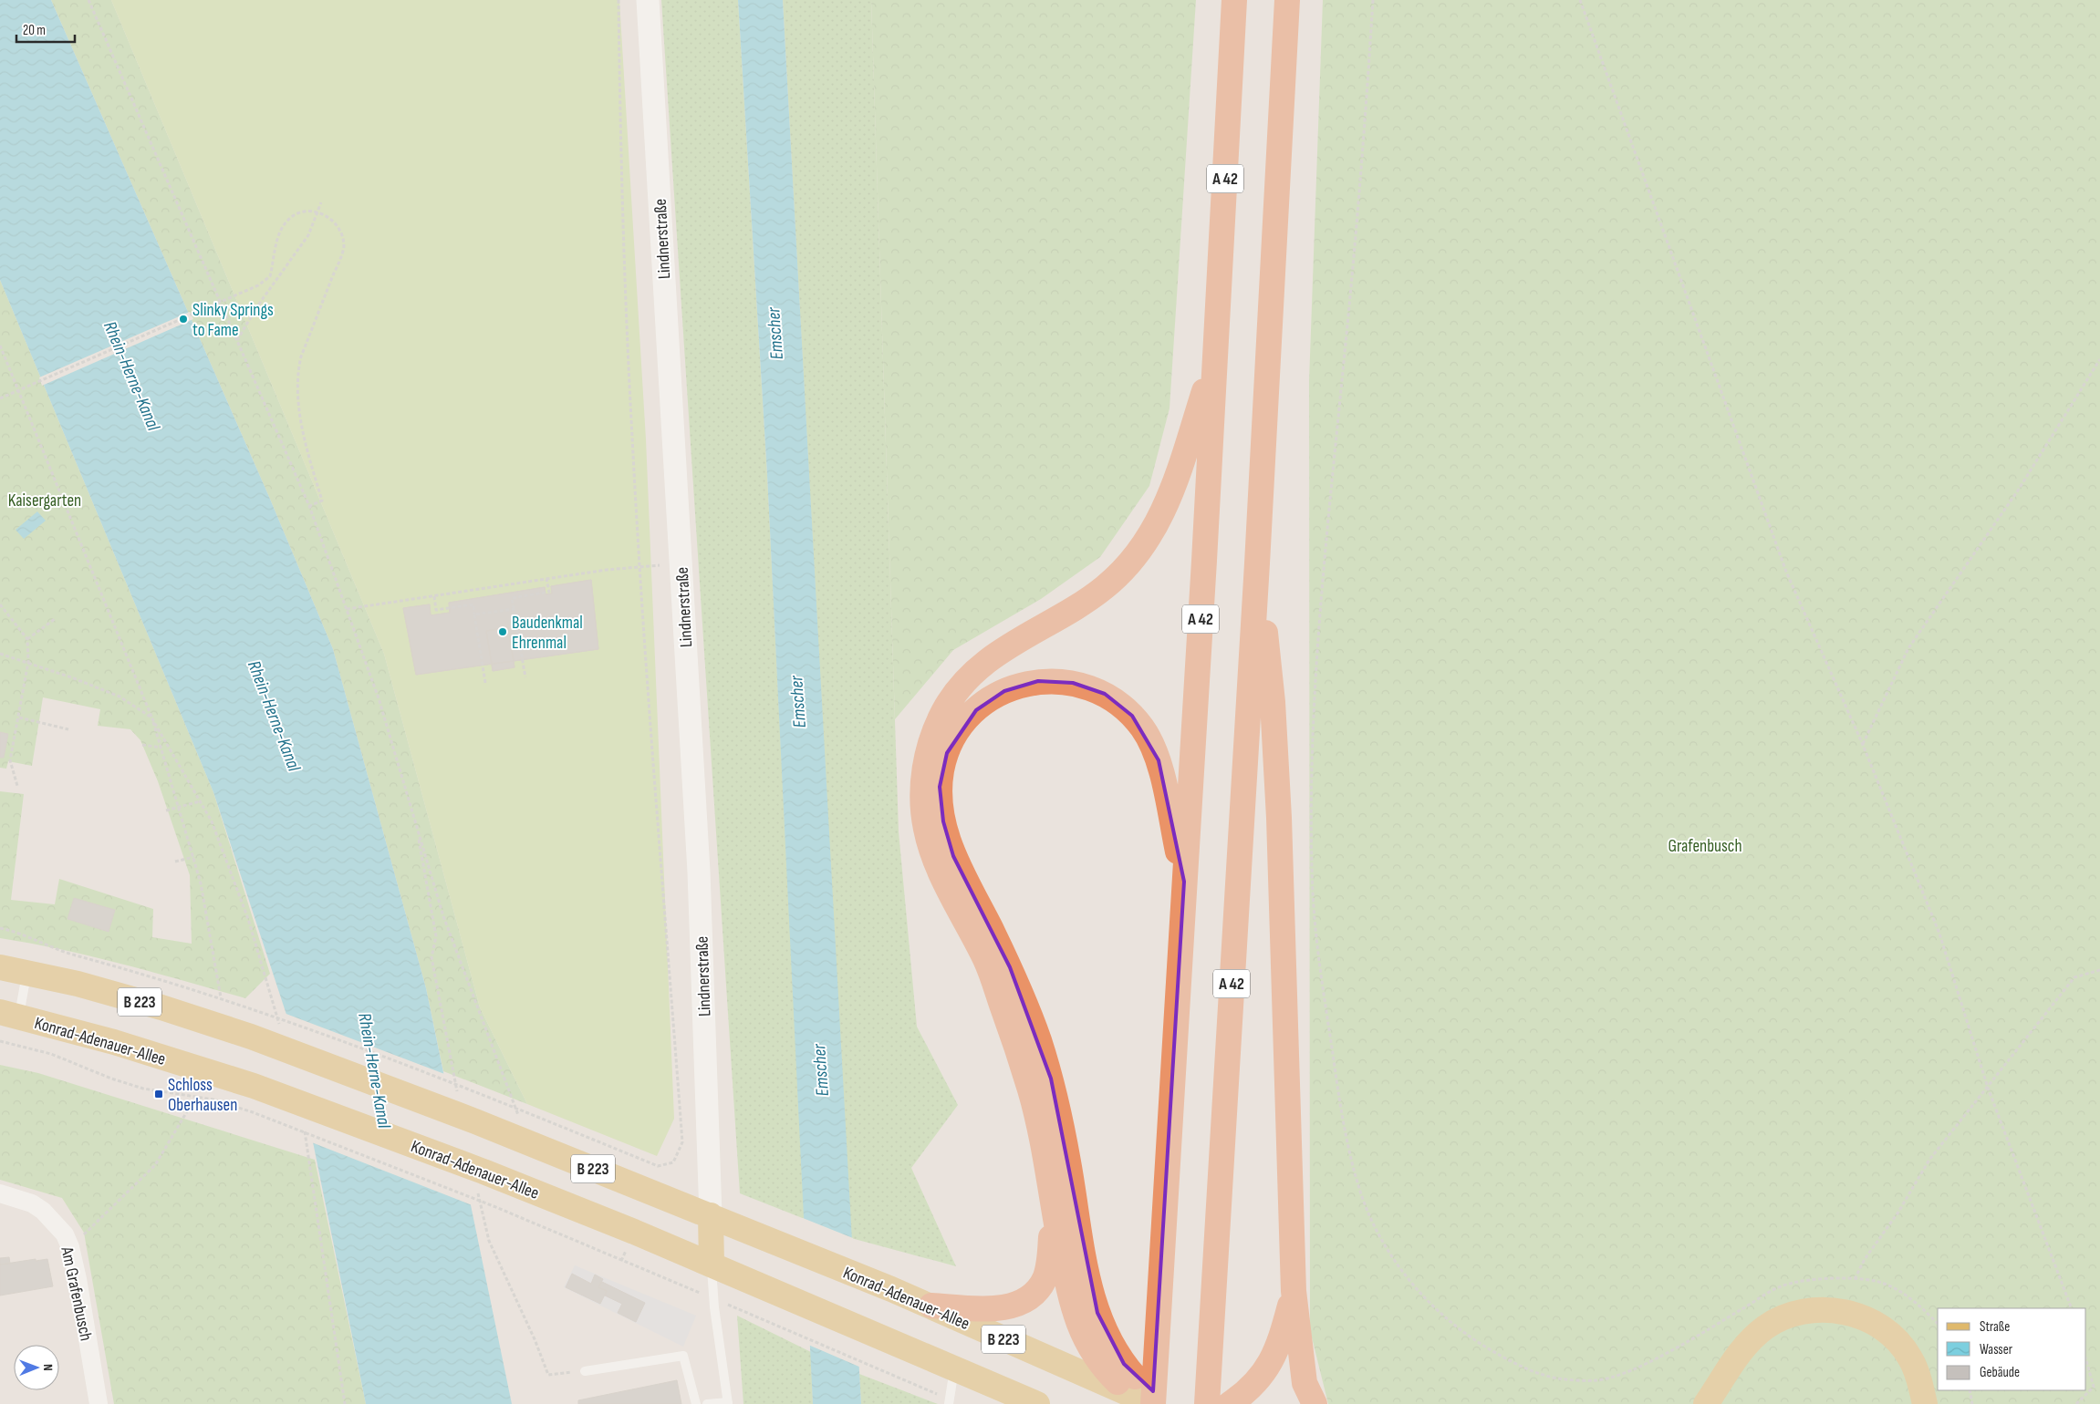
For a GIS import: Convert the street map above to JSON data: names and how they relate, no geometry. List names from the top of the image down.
{
  "streets": {
    "highway": ["A 42"],
    "main road": ["B 223", "Konrad-Adenauer-Allee"],
    "street": ["Lindnerstraße", "Am Grafenbusch"]
  },
  "crossings": [
    ["A 42", "Konrad-Adenauer-Allee"],
    ["Lindnerstraße", "Konrad-Adenauer-Allee"]
  ],
  "water": ["Emscher", "Rhein-Herne-Kanal"],
  "parks": ["Kaisergarten", "Grafenbusch"],
  "places": {
    "other": ["Slinky Springs to Fame", "Baudenkmal Ehrenmal"],
    "transit": ["Schloss Oberhausen"]
  },
  "legend": ["Straße", "Wasser", "Gebäude"],
  "scale_bar": "20 m",
  "north": "right"
}
